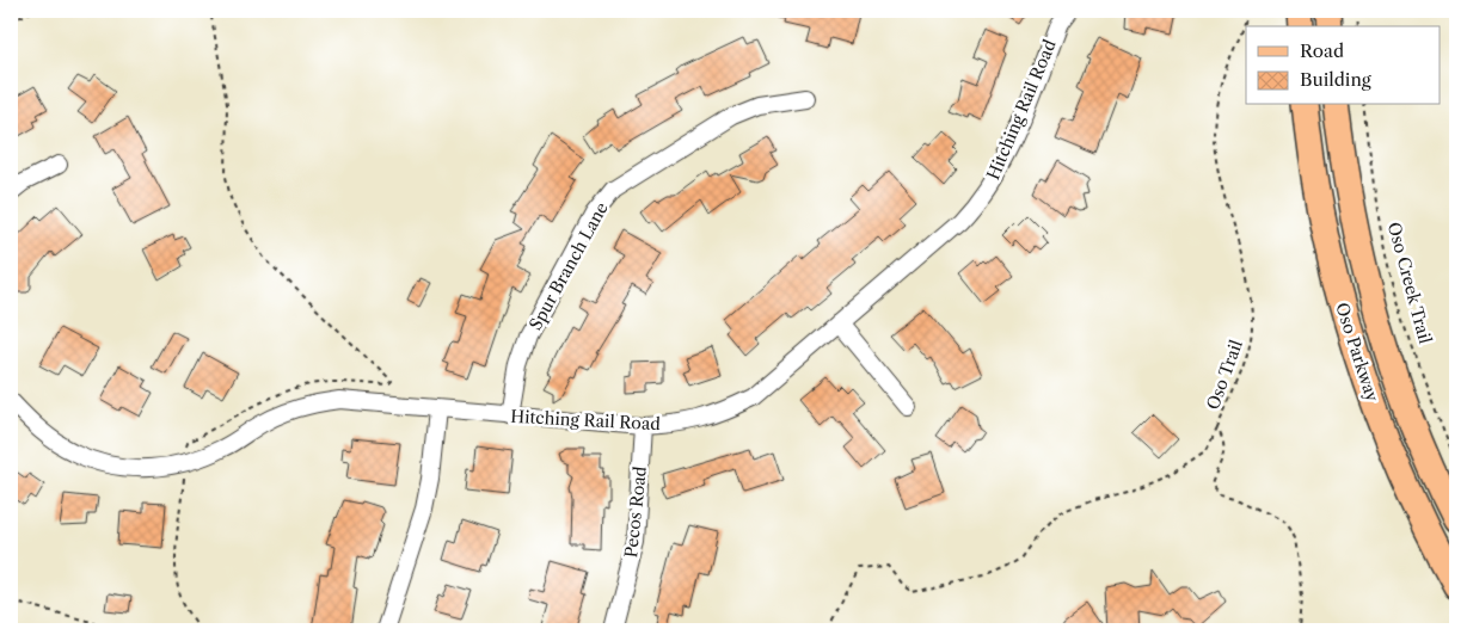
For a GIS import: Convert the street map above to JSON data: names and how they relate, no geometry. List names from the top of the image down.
{
  "streets": {
    "main road": ["Oso Parkway"],
    "street": ["Hitching Rail Road", "Spur Branch Lane", "Pecos Road"],
    "path": ["Oso Creek Trail", "Oso Trail"]
  },
  "crossings": [
    ["Hitching Rail Road", "Spur Branch Lane"],
    ["Hitching Rail Road", "Pecos Road"]
  ],
  "legend": ["Road", "Building"]
}
